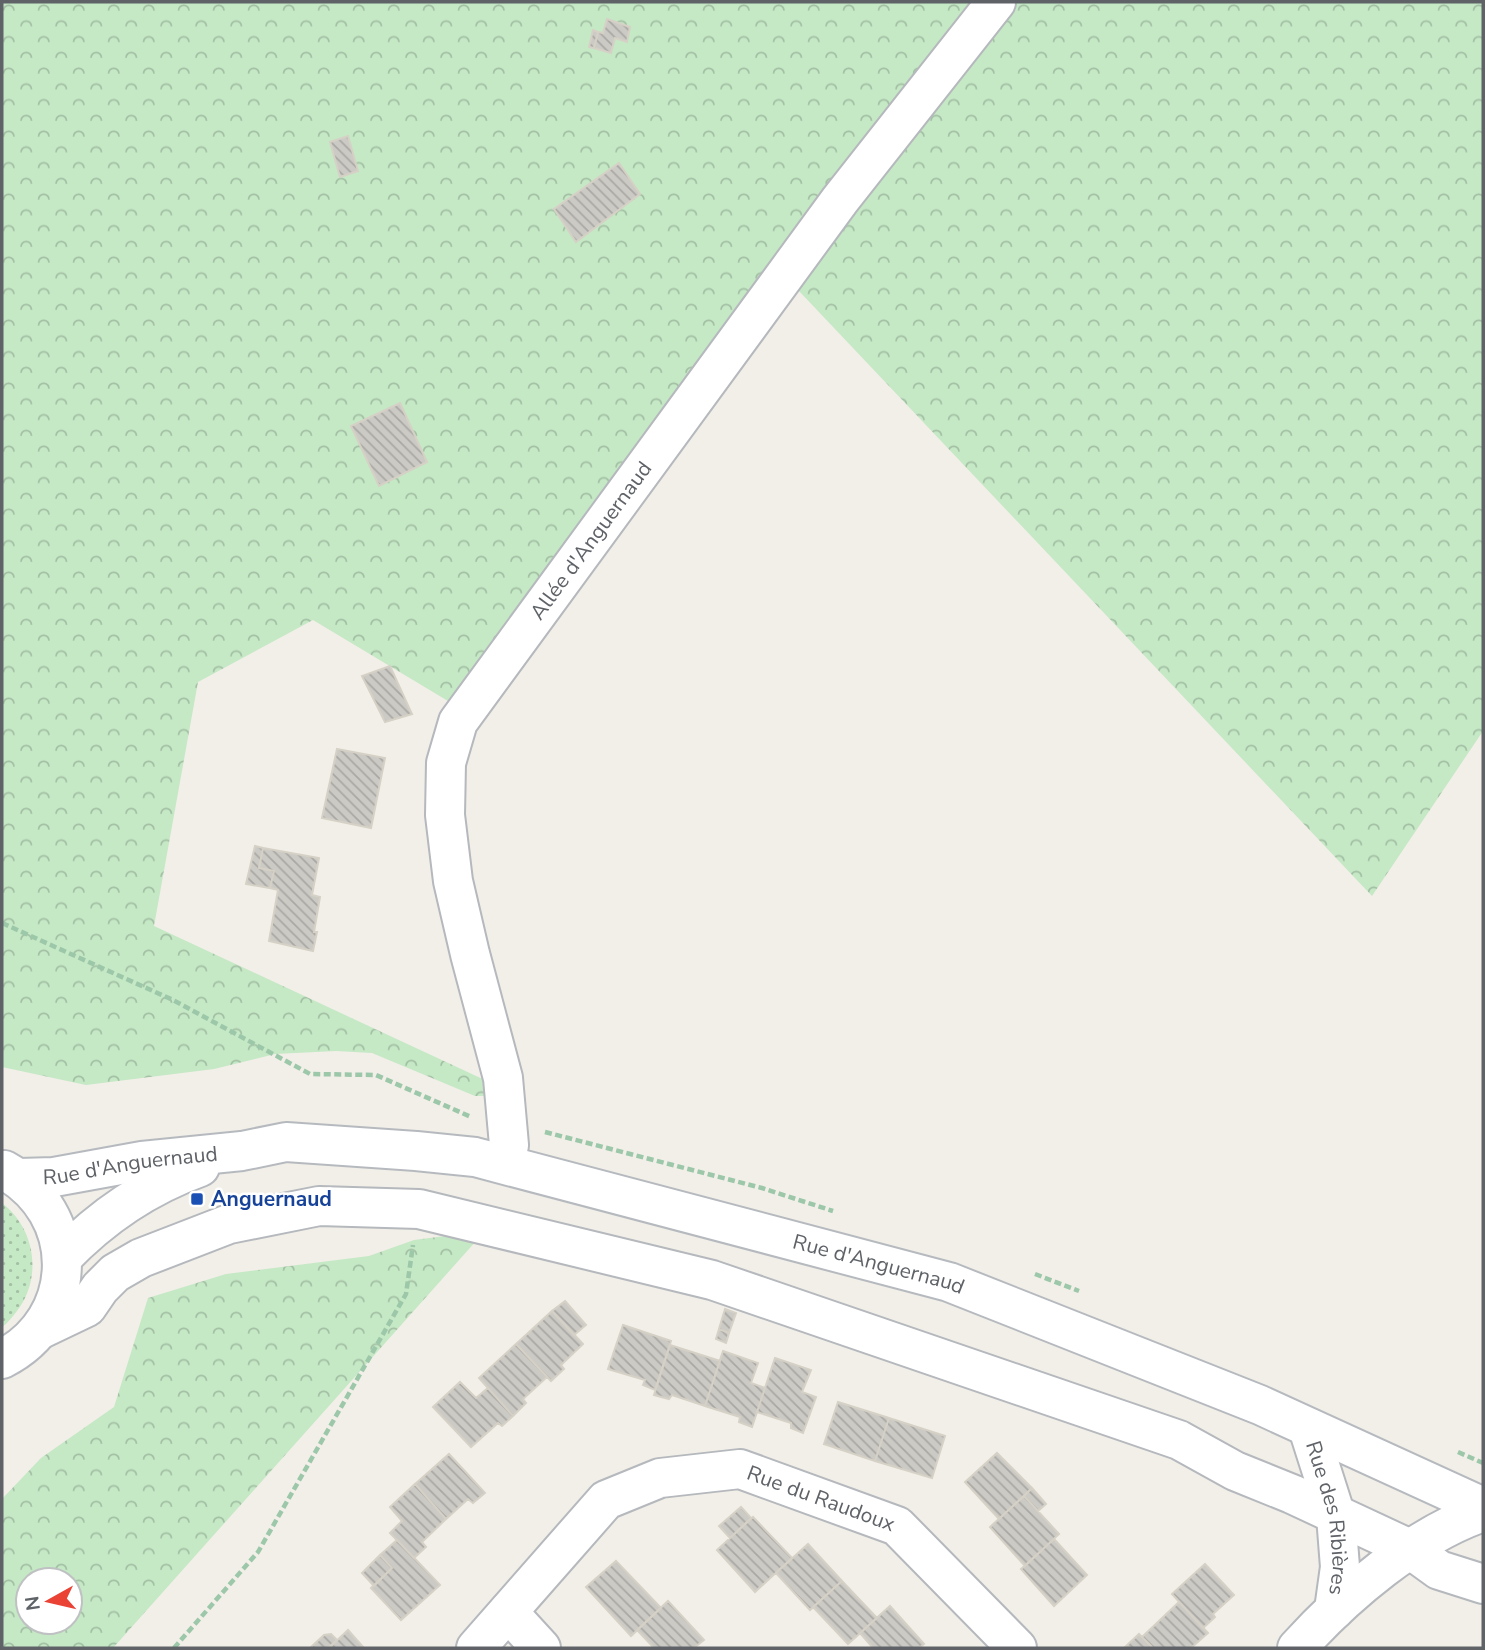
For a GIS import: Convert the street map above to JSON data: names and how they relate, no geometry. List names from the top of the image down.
{
  "streets": {
    "street": [
      "Allée d'Anguernaud",
      "Rue d'Anguernaud",
      "Rue du Raudoux",
      "Rue des Ribières"
    ]
  },
  "crossings": [
    ["Allée d'Anguernaud", "Rue d'Anguernaud"],
    ["Rue d'Anguernaud", "Rue des Ribières"]
  ],
  "places": {
    "transit": ["Anguernaud"]
  },
  "north": "left"
}
